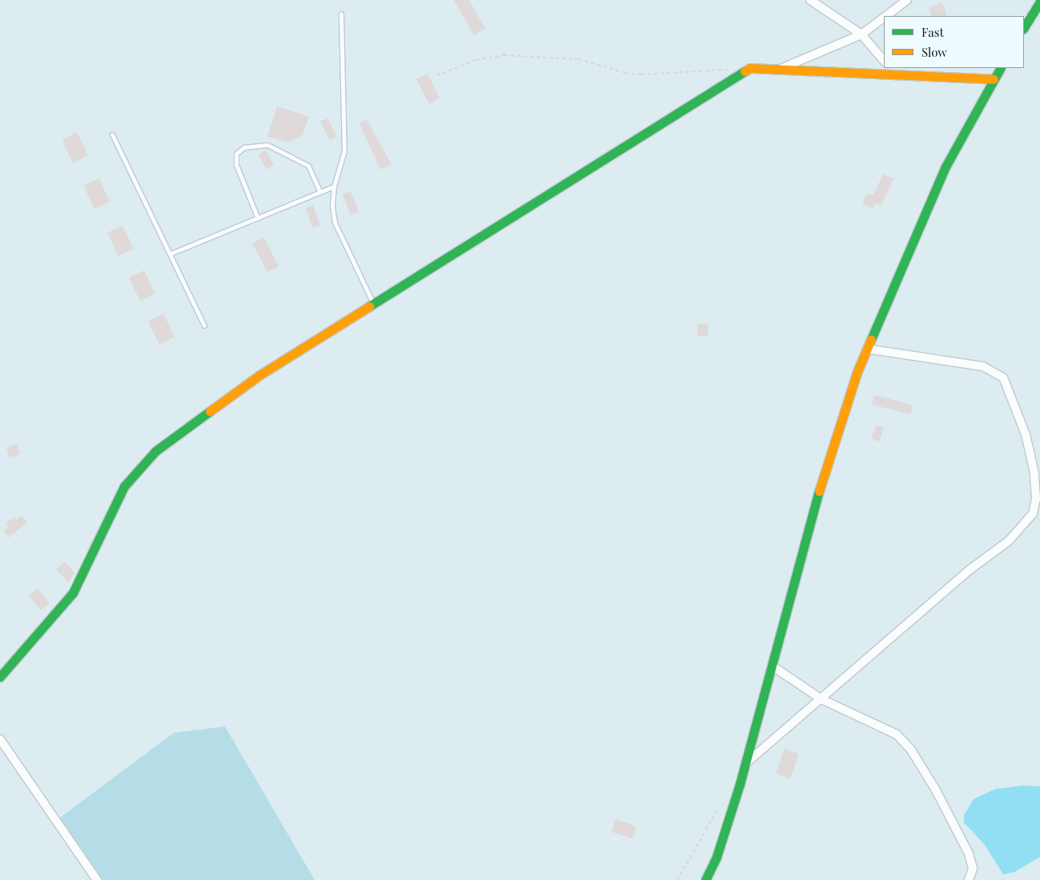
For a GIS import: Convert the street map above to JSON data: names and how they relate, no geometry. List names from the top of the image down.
{
  "legend": ["Fast", "Slow"]
}
